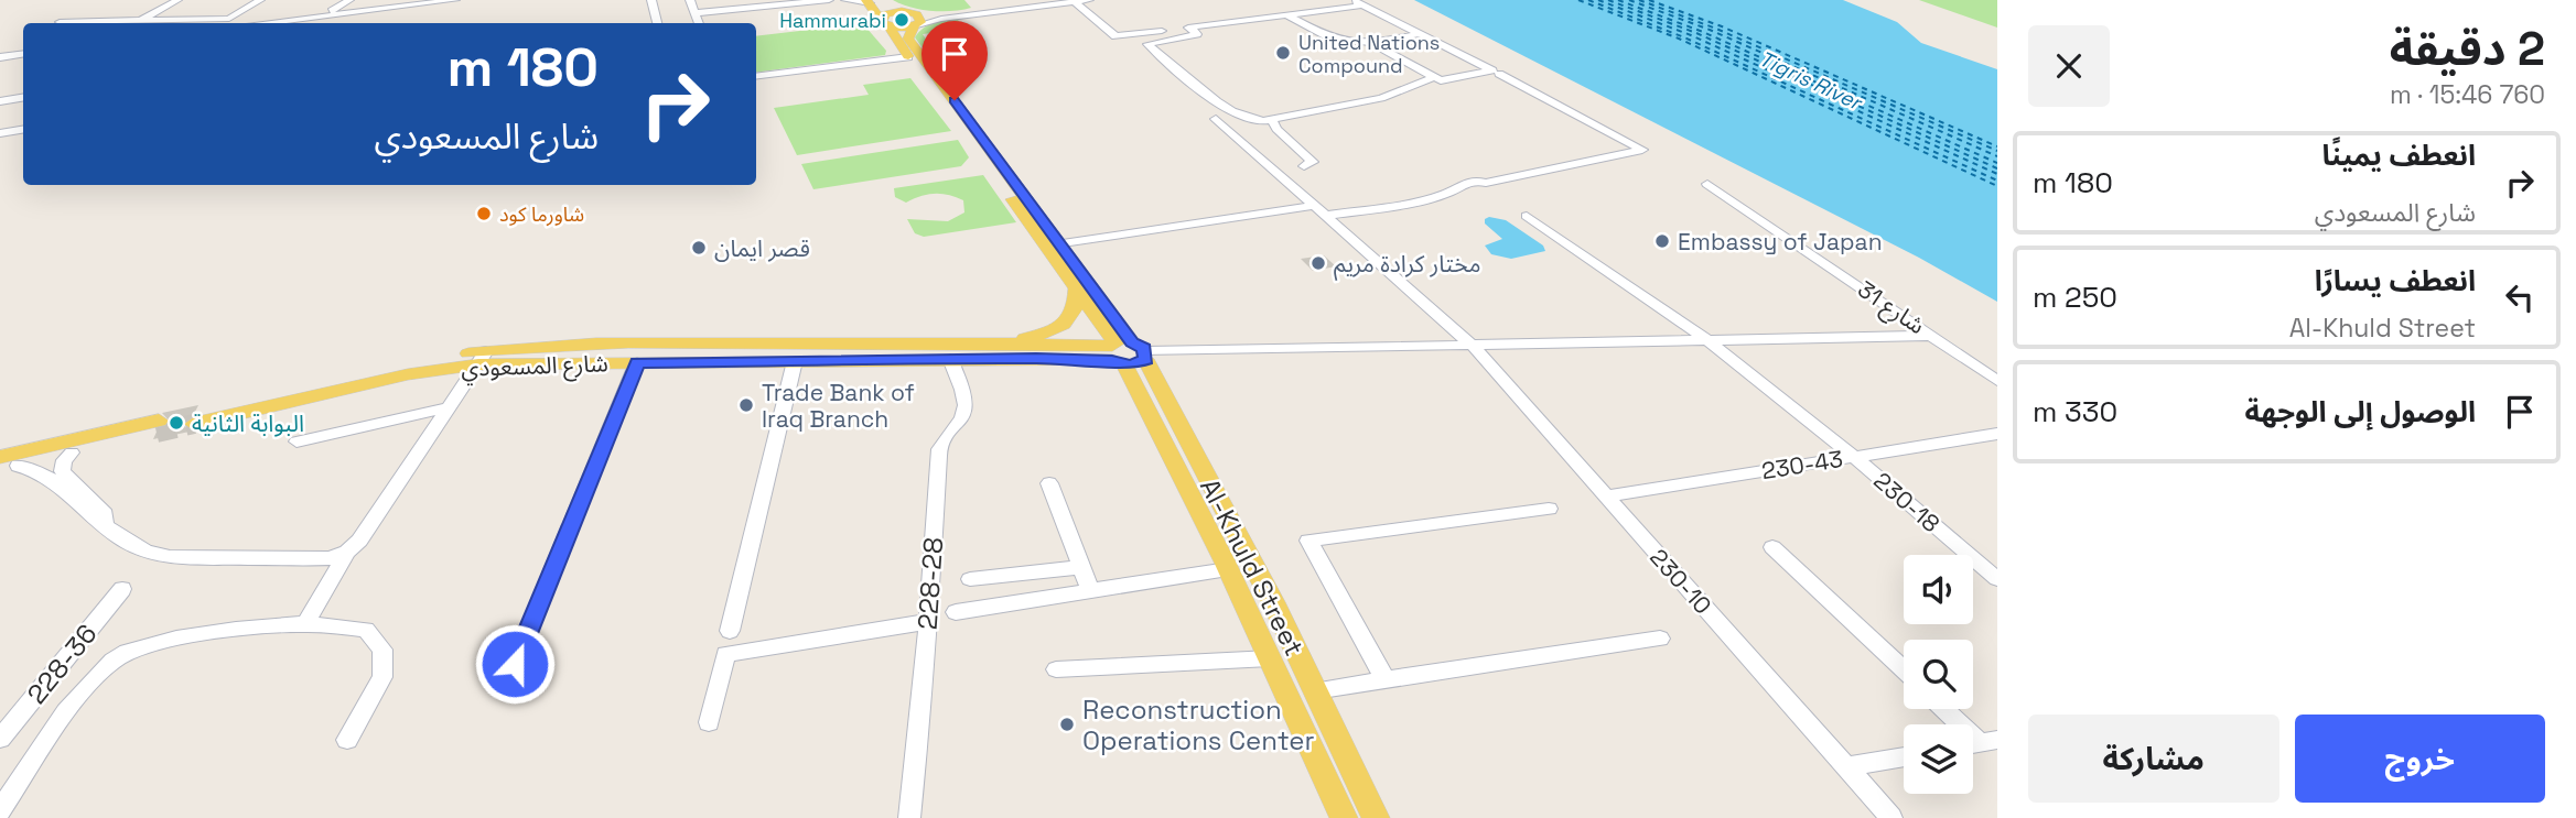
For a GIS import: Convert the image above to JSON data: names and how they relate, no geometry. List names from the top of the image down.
{
  "streets": {
    "main road": ["شارع المسعودي", "Al-Khuld Street"],
    "street": [
      "شارع 31",
      "230-43",
      "230-18",
      "230-10",
      "228-28",
      "228-36"
    ]
  },
  "crossings": [
    ["شارع المسعودي", "Al-Khuld Street"],
    ["شارع المسعودي", "228-28"],
    ["230-43", "230-18"],
    ["230-43", "230-10"]
  ],
  "water": ["Tigris River"],
  "places": [
    "Hammurabi",
    "United Nations Compound",
    "شاورما كود",
    "Embassy of Japan",
    "قصر ايمان",
    "مختار كرادة مريم",
    "Trade Bank of Iraq Branch",
    "البوابة الثانية",
    "Reconstruction Operations Center"
  ],
  "page": {
    "heading": ["2 دقيقة", "760 m · 15:46"],
    "turn": ["180 m", "شارع المسعودي"],
    "list": [
      {
        "name": "انعطف يمينًا",
        "note": "شارع المسعودي",
        "value": "180 m"
      },
      {
        "name": "انعطف يسارًا",
        "note": "Al-Khuld Street",
        "value": "250 m"
      },
      {
        "name": "الوصول إلى الوجهة",
        "value": "330 m"
      }
    ],
    "buttons": ["خروج", "مشاركة"]
  }
}
